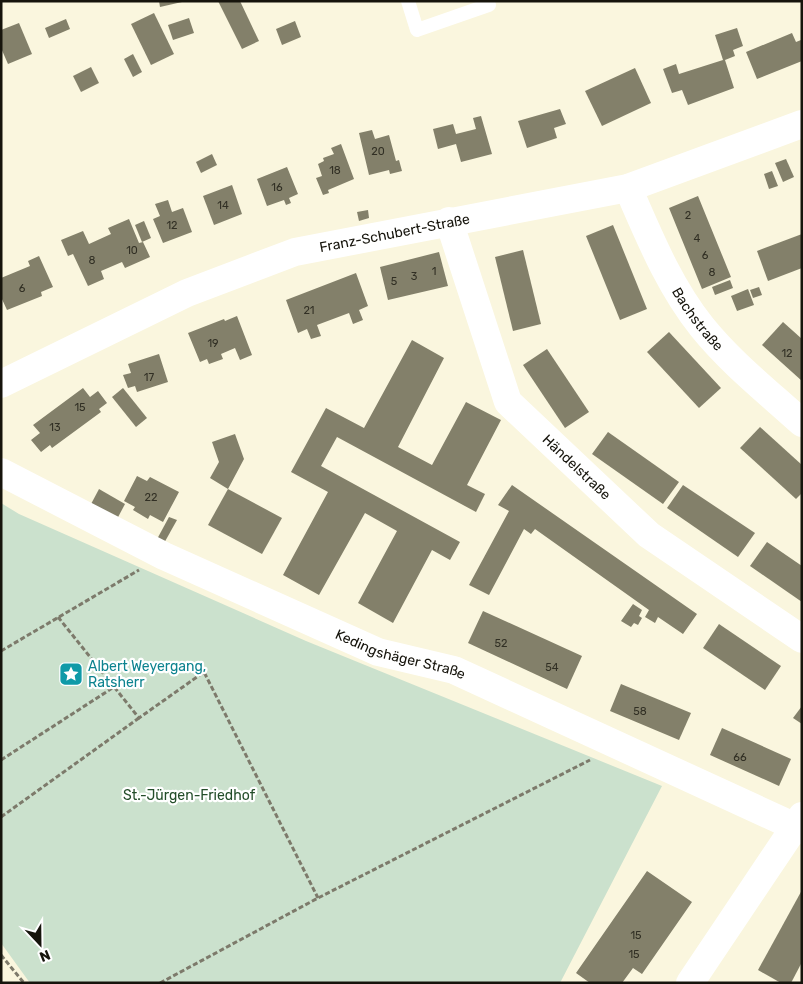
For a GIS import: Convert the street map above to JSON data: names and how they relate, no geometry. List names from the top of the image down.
{
  "streets": {
    "street": [
      "Franz-Schubert-Straße",
      "Bachstraße",
      "Händelstraße",
      "Kedingshäger Straße"
    ]
  },
  "crossings": [
    ["Franz-Schubert-Straße", "Bachstraße"],
    ["Franz-Schubert-Straße", "Händelstraße"]
  ],
  "parks": ["St.-Jürgen-Friedhof"],
  "places": {
    "place": ["Albert Weyergang, Ratsherr"]
  },
  "house_numbers": [
    "20",
    "18",
    "16",
    "14",
    "2",
    "12",
    "4",
    "10",
    "6",
    "8",
    "1",
    "8",
    "3",
    "5",
    "6",
    "21",
    "19",
    "12",
    "17",
    "15",
    "13",
    "22",
    "52",
    "54",
    "58",
    "66",
    "15",
    "15"
  ],
  "north": "bottom"
}
